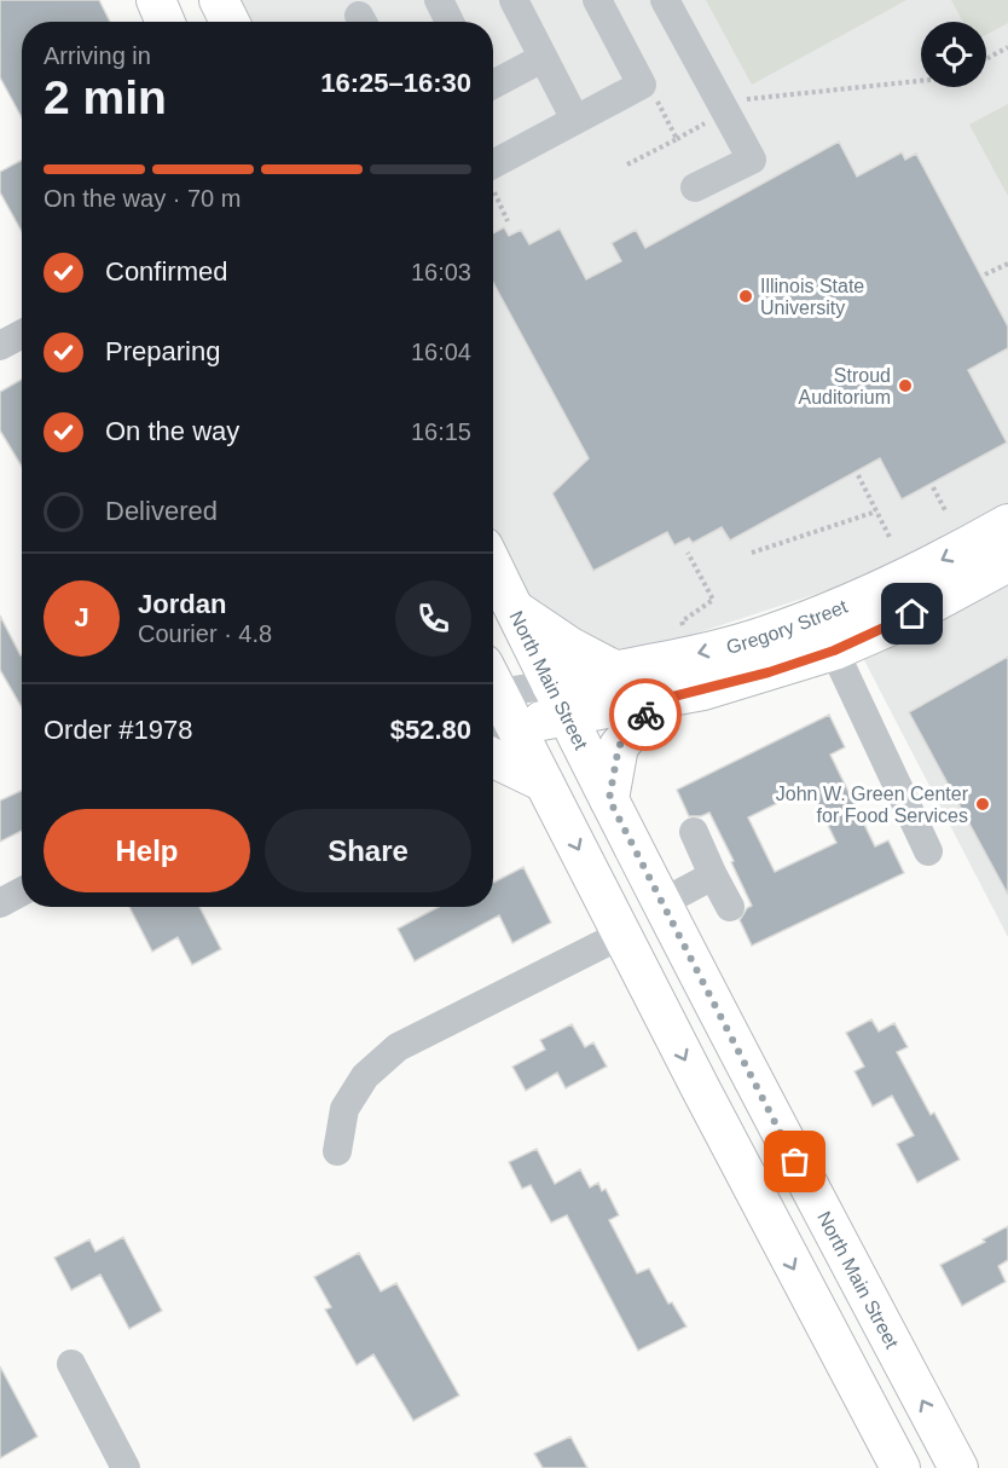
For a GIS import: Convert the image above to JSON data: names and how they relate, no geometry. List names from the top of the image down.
{
  "streets": {
    "main road": ["Gregory Street", "North Main Street"]
  },
  "crossings": [
    ["Gregory Street", "North Main Street"]
  ],
  "places": ["Illinois State University", "Stroud Auditorium", "John W. Green Center for Food Services"],
  "page": {
    "heading": ["2 min", "Arriving in", "16:25–16:30"],
    "panel": [
      "Jordan",
      "Courier · 4.8",
      "Order #1978",
      "$52.80"
    ],
    "bar": "On the way · 70 m",
    "list": [
      ["Confirmed", "16:03"],
      ["Preparing", "16:04"],
      ["On the way", "16:15"],
      "Delivered"
    ],
    "round": "J",
    "buttons": ["Help", "Share"]
  }
}
